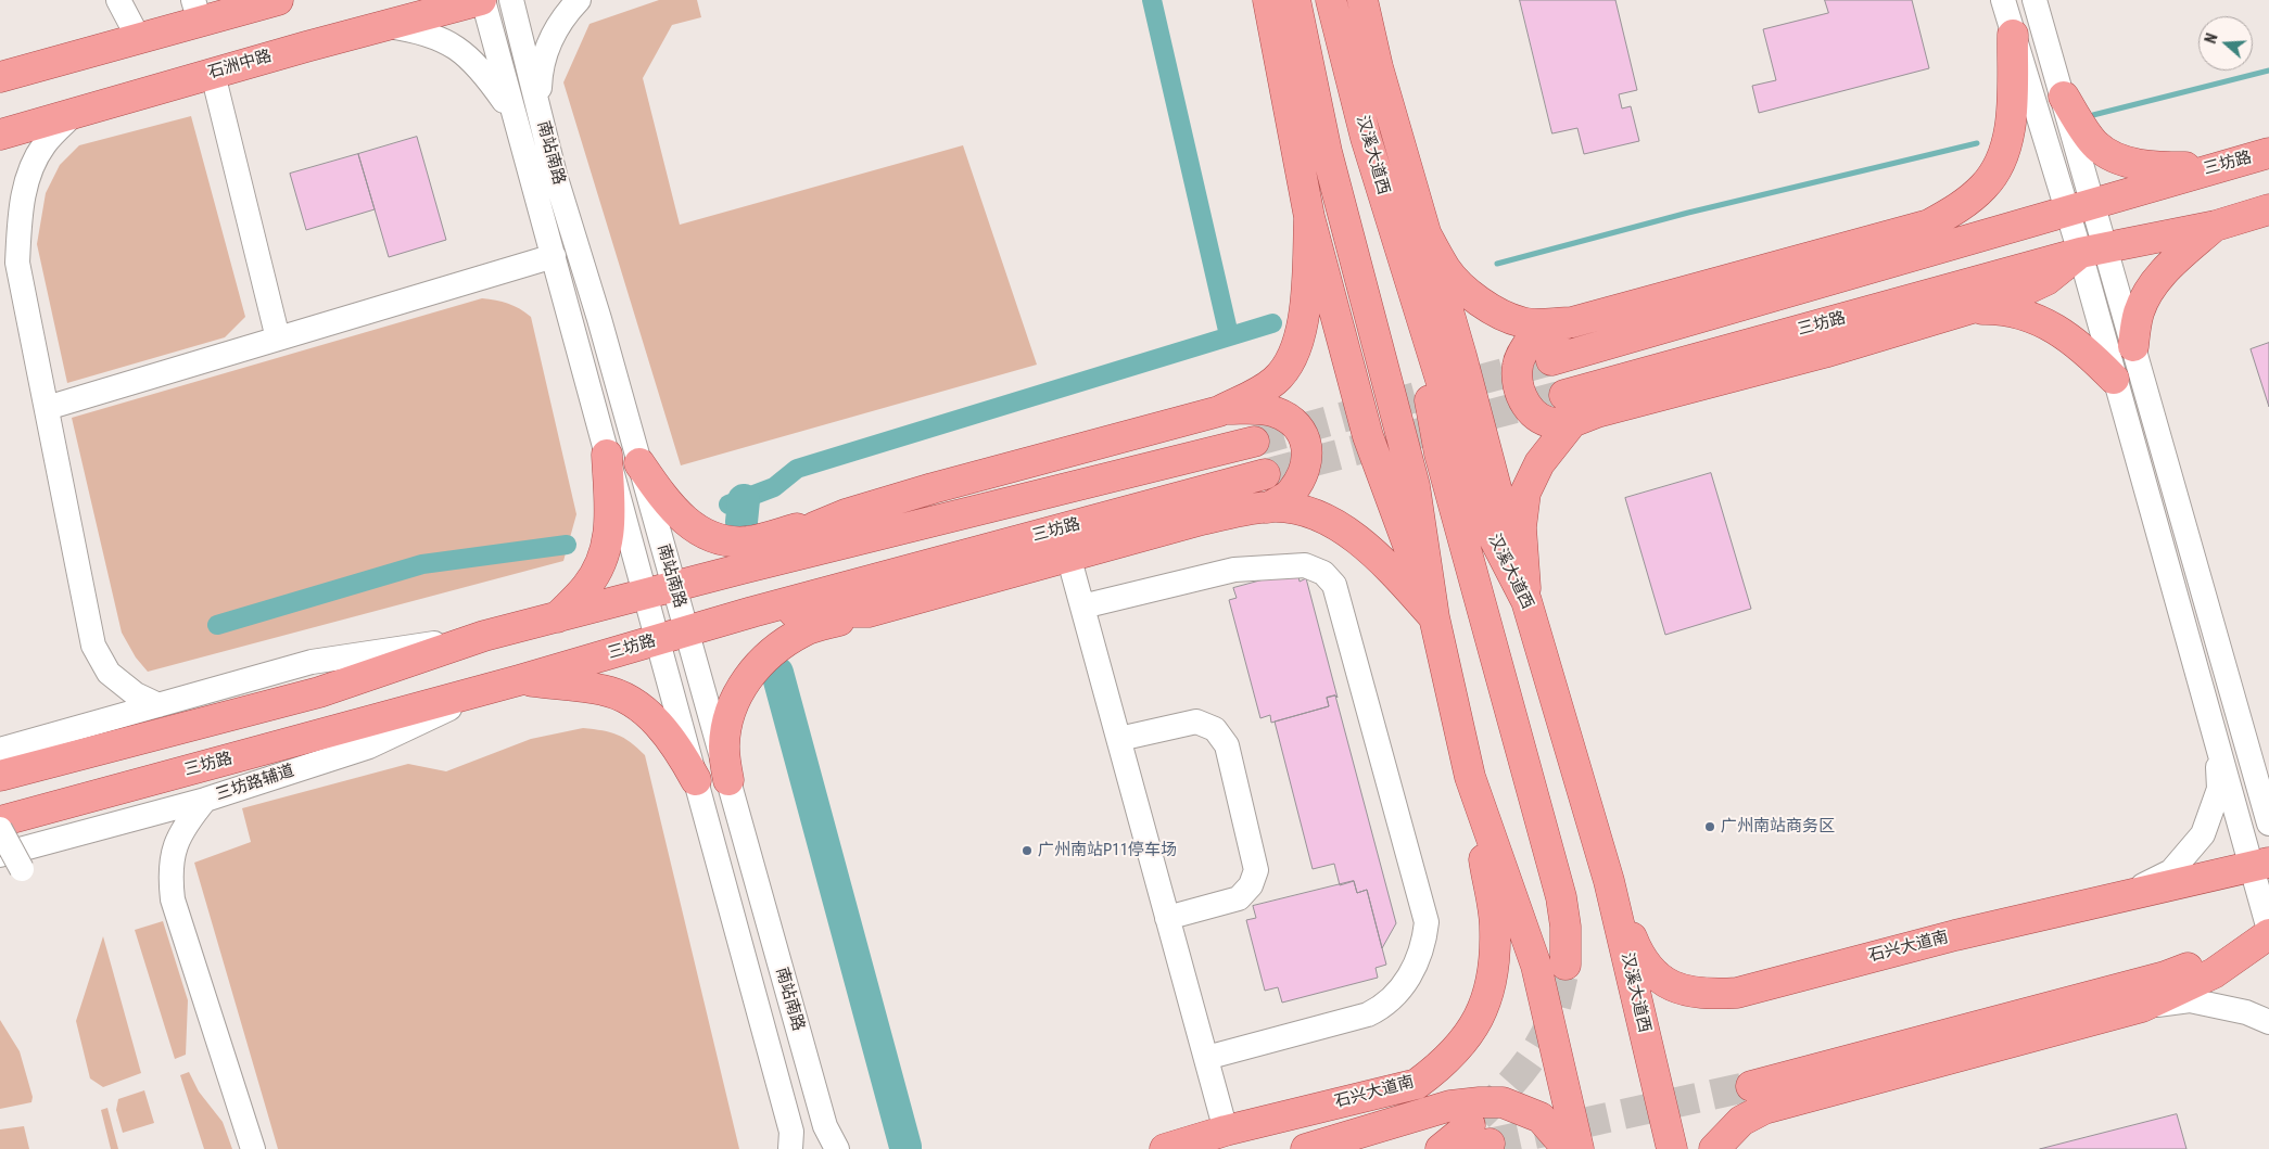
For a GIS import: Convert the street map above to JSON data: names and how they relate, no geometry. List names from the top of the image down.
{
  "streets": {
    "main road": [
      "石洲中路",
      "汉溪大道西",
      "三坊路",
      "石兴大道南"
    ],
    "street": ["南站南路", "三坊路辅道"]
  },
  "crossings": [
    ["石洲中路", "南站南路"],
    ["南站南路", "三坊路"],
    ["汉溪大道西", "石兴大道南"],
    ["三坊路", "三坊路辅道"]
  ],
  "places": ["广州南站商务区", "广州南站P11停车场"],
  "north": "left"
}
